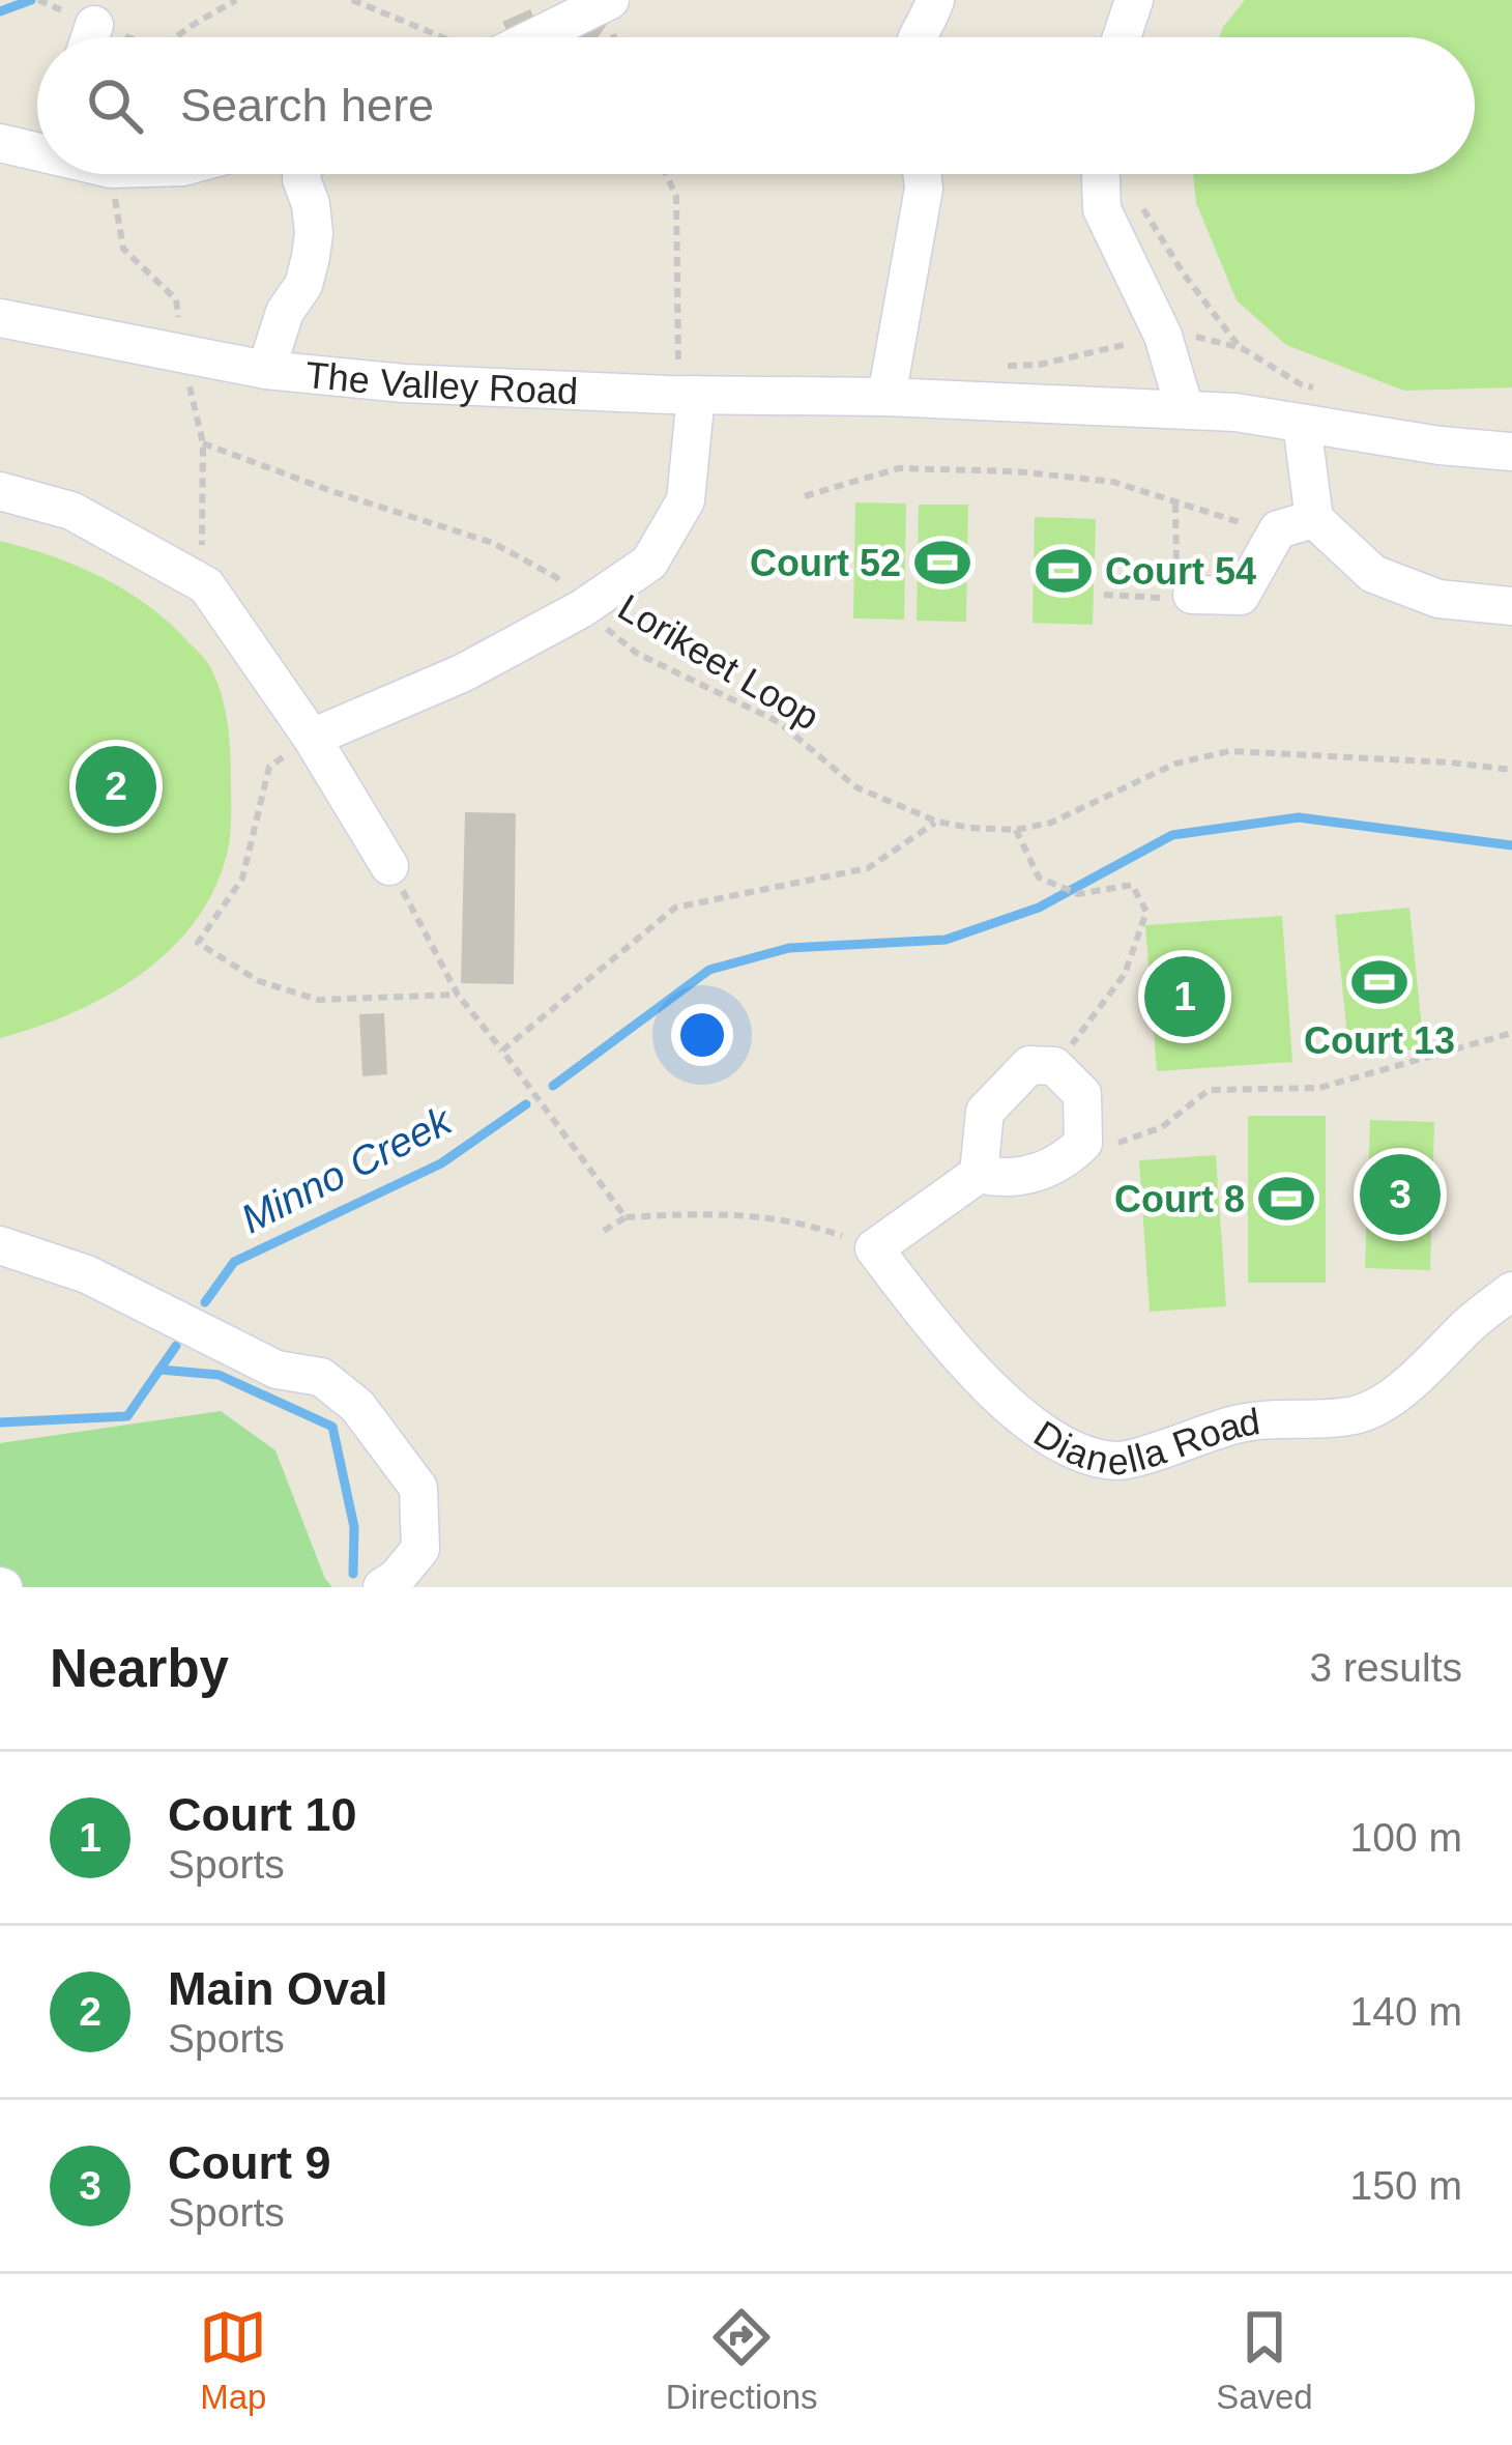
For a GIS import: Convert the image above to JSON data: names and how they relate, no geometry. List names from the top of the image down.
{
  "streets": {
    "street": ["The Valley Road", "Dianella Road"],
    "path": ["Lorikeet Loop"]
  },
  "water": ["Minno Creek"],
  "places": {
    "sports": [
      "Court 52",
      "Court 54",
      "Court 13",
      "Court 8"
    ]
  },
  "page": {
    "search": "Search here",
    "pins": ["2", "1", "3"],
    "heading": ["Nearby", "3 results"],
    "list": [
      {
        "mark": "1",
        "name": "Court 10",
        "note": "Sports",
        "value": "100 m"
      },
      {
        "mark": "2",
        "name": "Main Oval",
        "note": "Sports",
        "value": "140 m"
      },
      {
        "mark": "3",
        "name": "Court 9",
        "note": "Sports",
        "value": "150 m"
      }
    ],
    "nav": ["Map", "Directions", "Saved"]
  }
}
